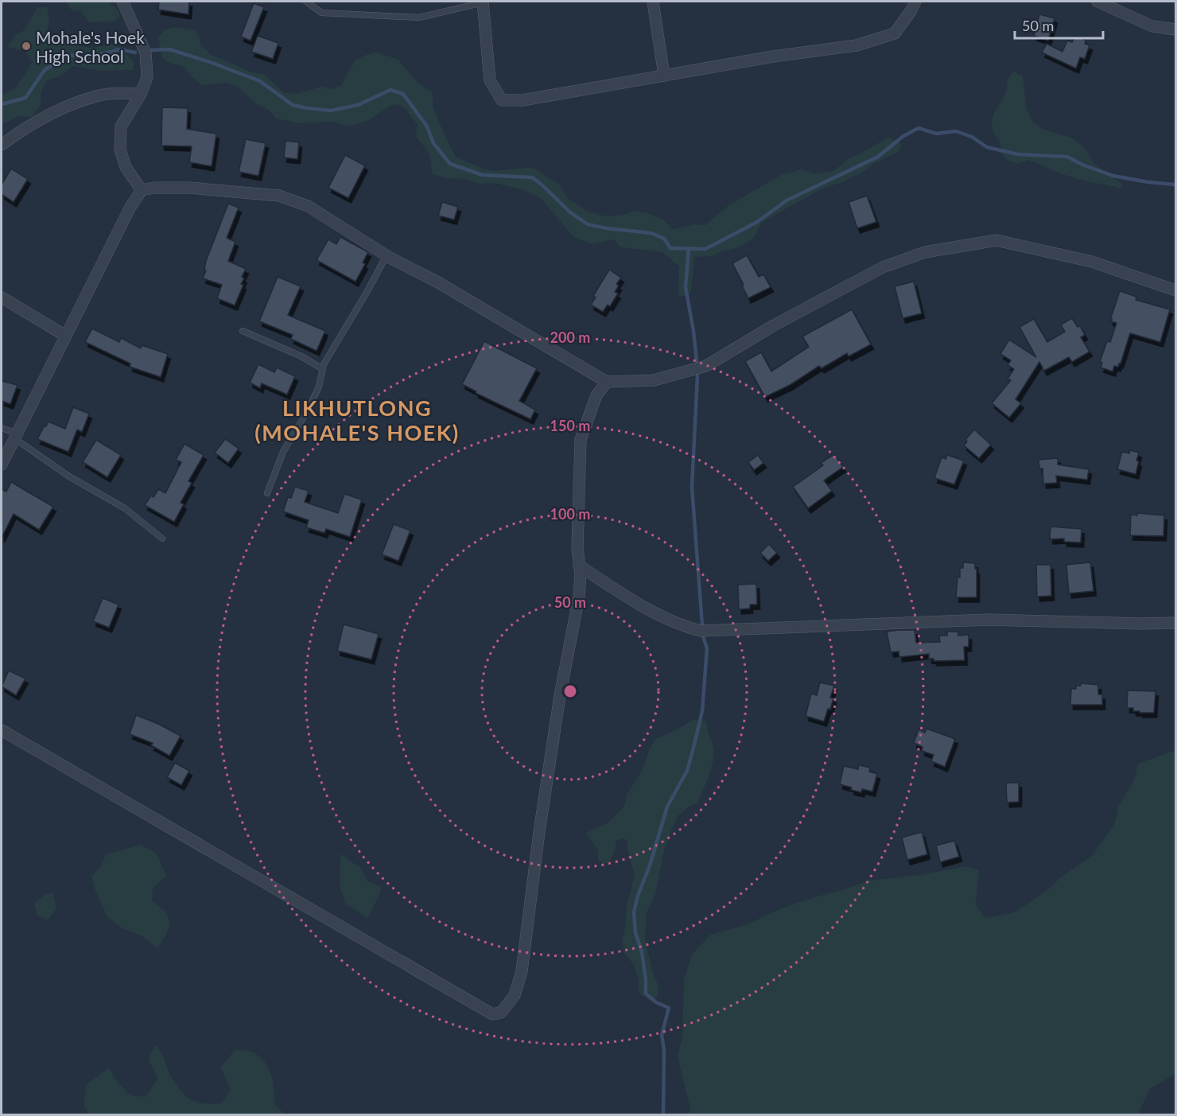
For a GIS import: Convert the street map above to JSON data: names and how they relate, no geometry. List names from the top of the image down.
{
  "districts": ["LIKHUTLONG (MOHALE'S HOEK)"],
  "places": ["Mohale's Hoek High School"],
  "scale_bar": "50 m",
  "rings": [
    "200 m",
    "150 m",
    "100 m",
    "50 m"
  ]
}
